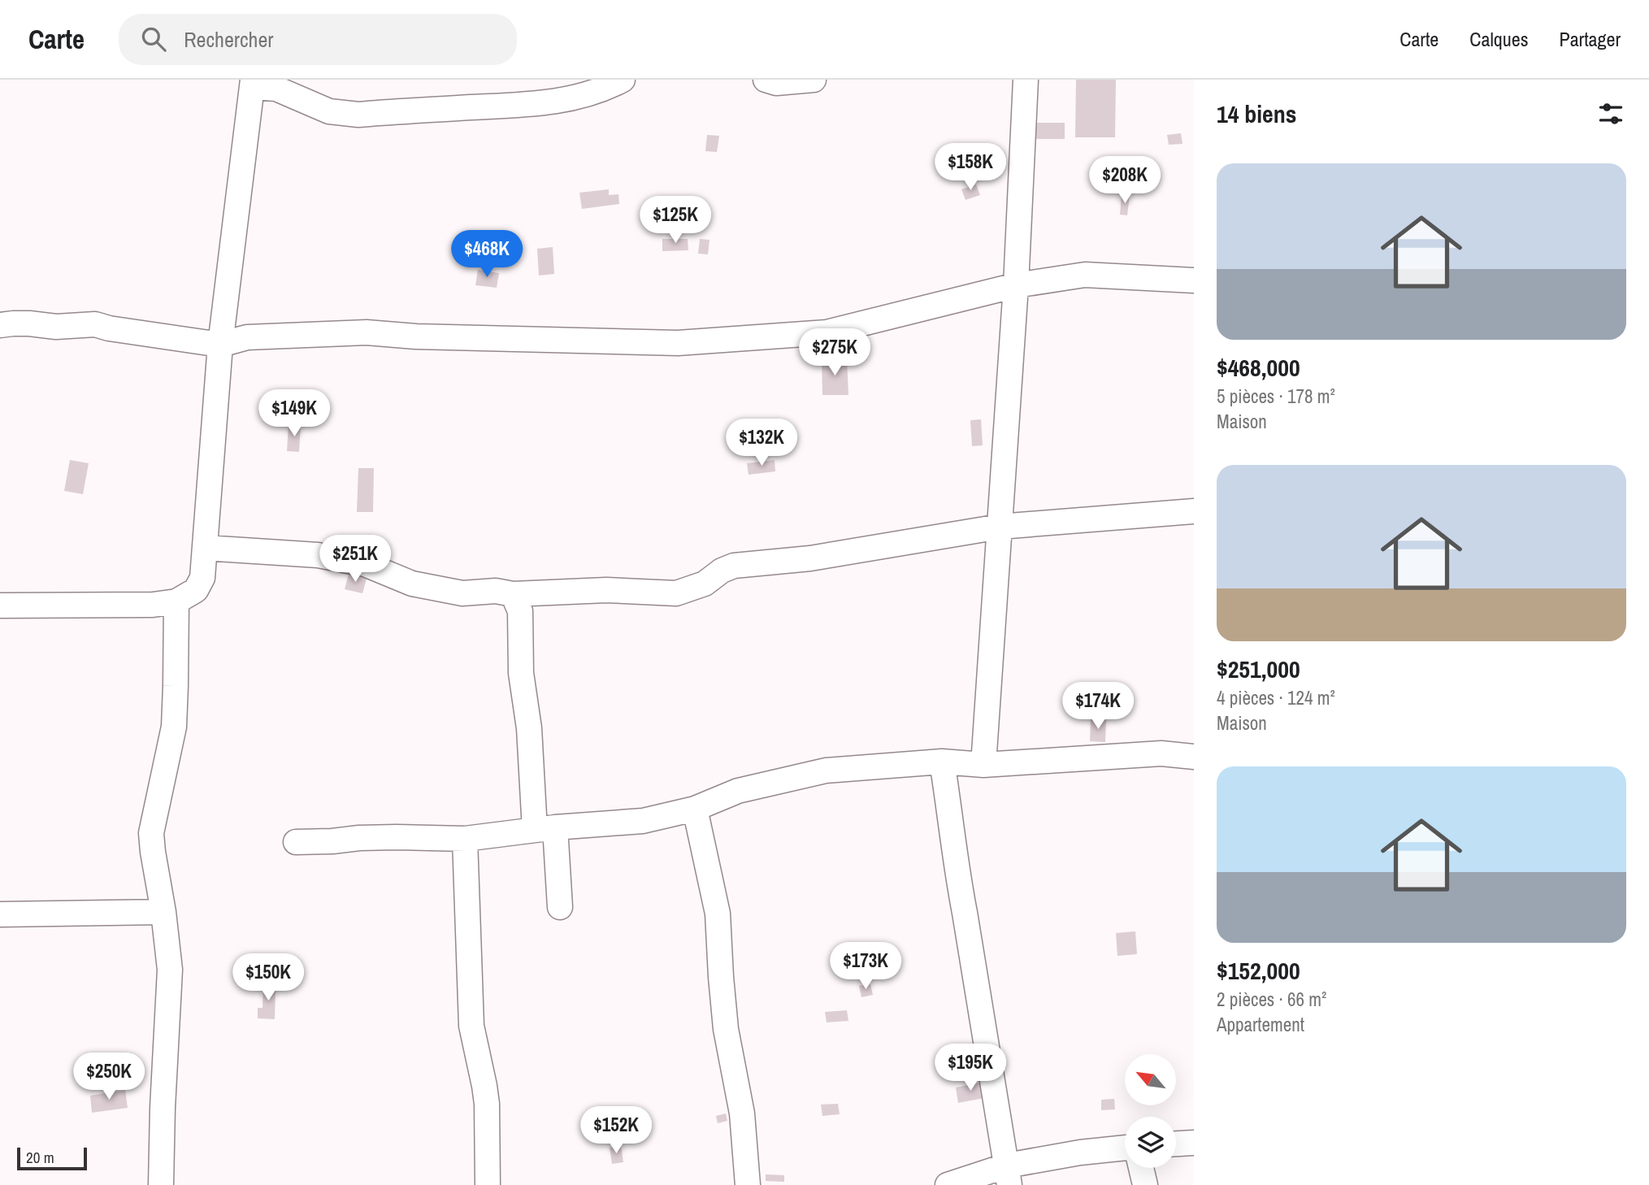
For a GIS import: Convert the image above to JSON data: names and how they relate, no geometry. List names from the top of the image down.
{
  "scale_bar": "20 m",
  "north": "top left",
  "page": {
    "header": "Carte",
    "search": "Rechercher",
    "nav": ["Carte", "Calques", "Partager"],
    "heading": "14 biens",
    "price": [
      "$158K",
      "$208K",
      "$125K",
      "$468K",
      "$275K",
      "$149K",
      "$132K",
      "$251K",
      "$174K",
      "$173K",
      "$150K",
      "$195K",
      "$250K",
      "$152K"
    ],
    "list": [
      {
        "name": "$468,000",
        "note": "5 pièces · 178 m² · Maison"
      },
      {
        "name": "$251,000",
        "note": "4 pièces · 124 m² · Maison"
      },
      {
        "name": "$152,000",
        "note": "2 pièces · 66 m² · Appartement"
      }
    ],
    "scale": "20 m"
  }
}
